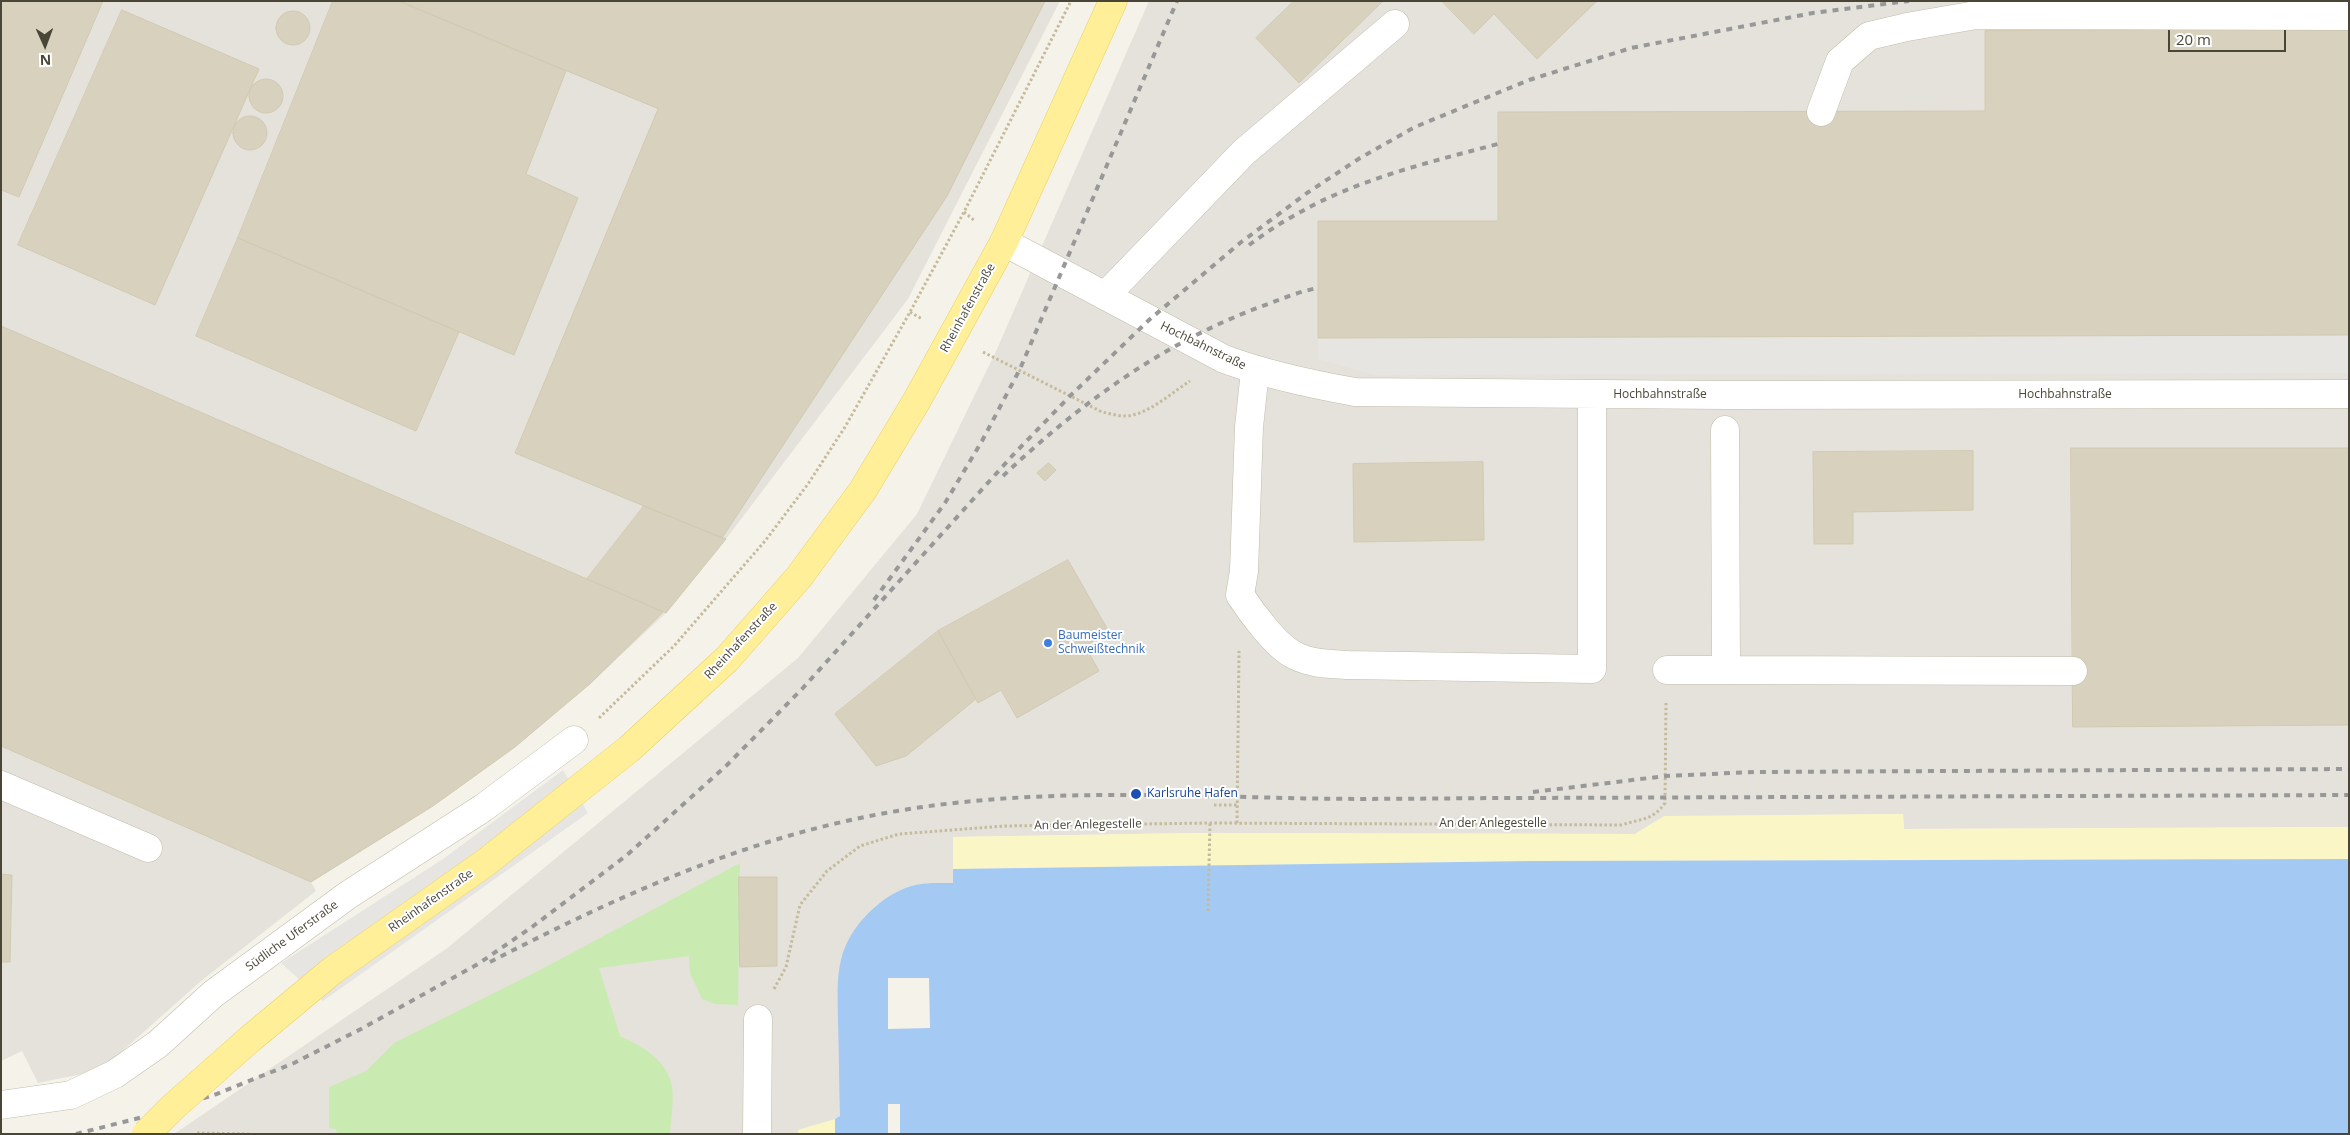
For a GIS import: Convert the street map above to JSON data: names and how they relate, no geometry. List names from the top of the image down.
{
  "streets": {
    "main road": ["Rheinhafenstraße"],
    "street": ["Hochbahnstraße", "Südliche Uferstraße"],
    "path": ["An der Anlegestelle"]
  },
  "crossings": [
    ["Rheinhafenstraße", "Hochbahnstraße"]
  ],
  "places": ["Baumeister Schweißtechnik", "Karlsruhe Hafen"],
  "scale_bar": "20 m",
  "north": "bottom"
}
